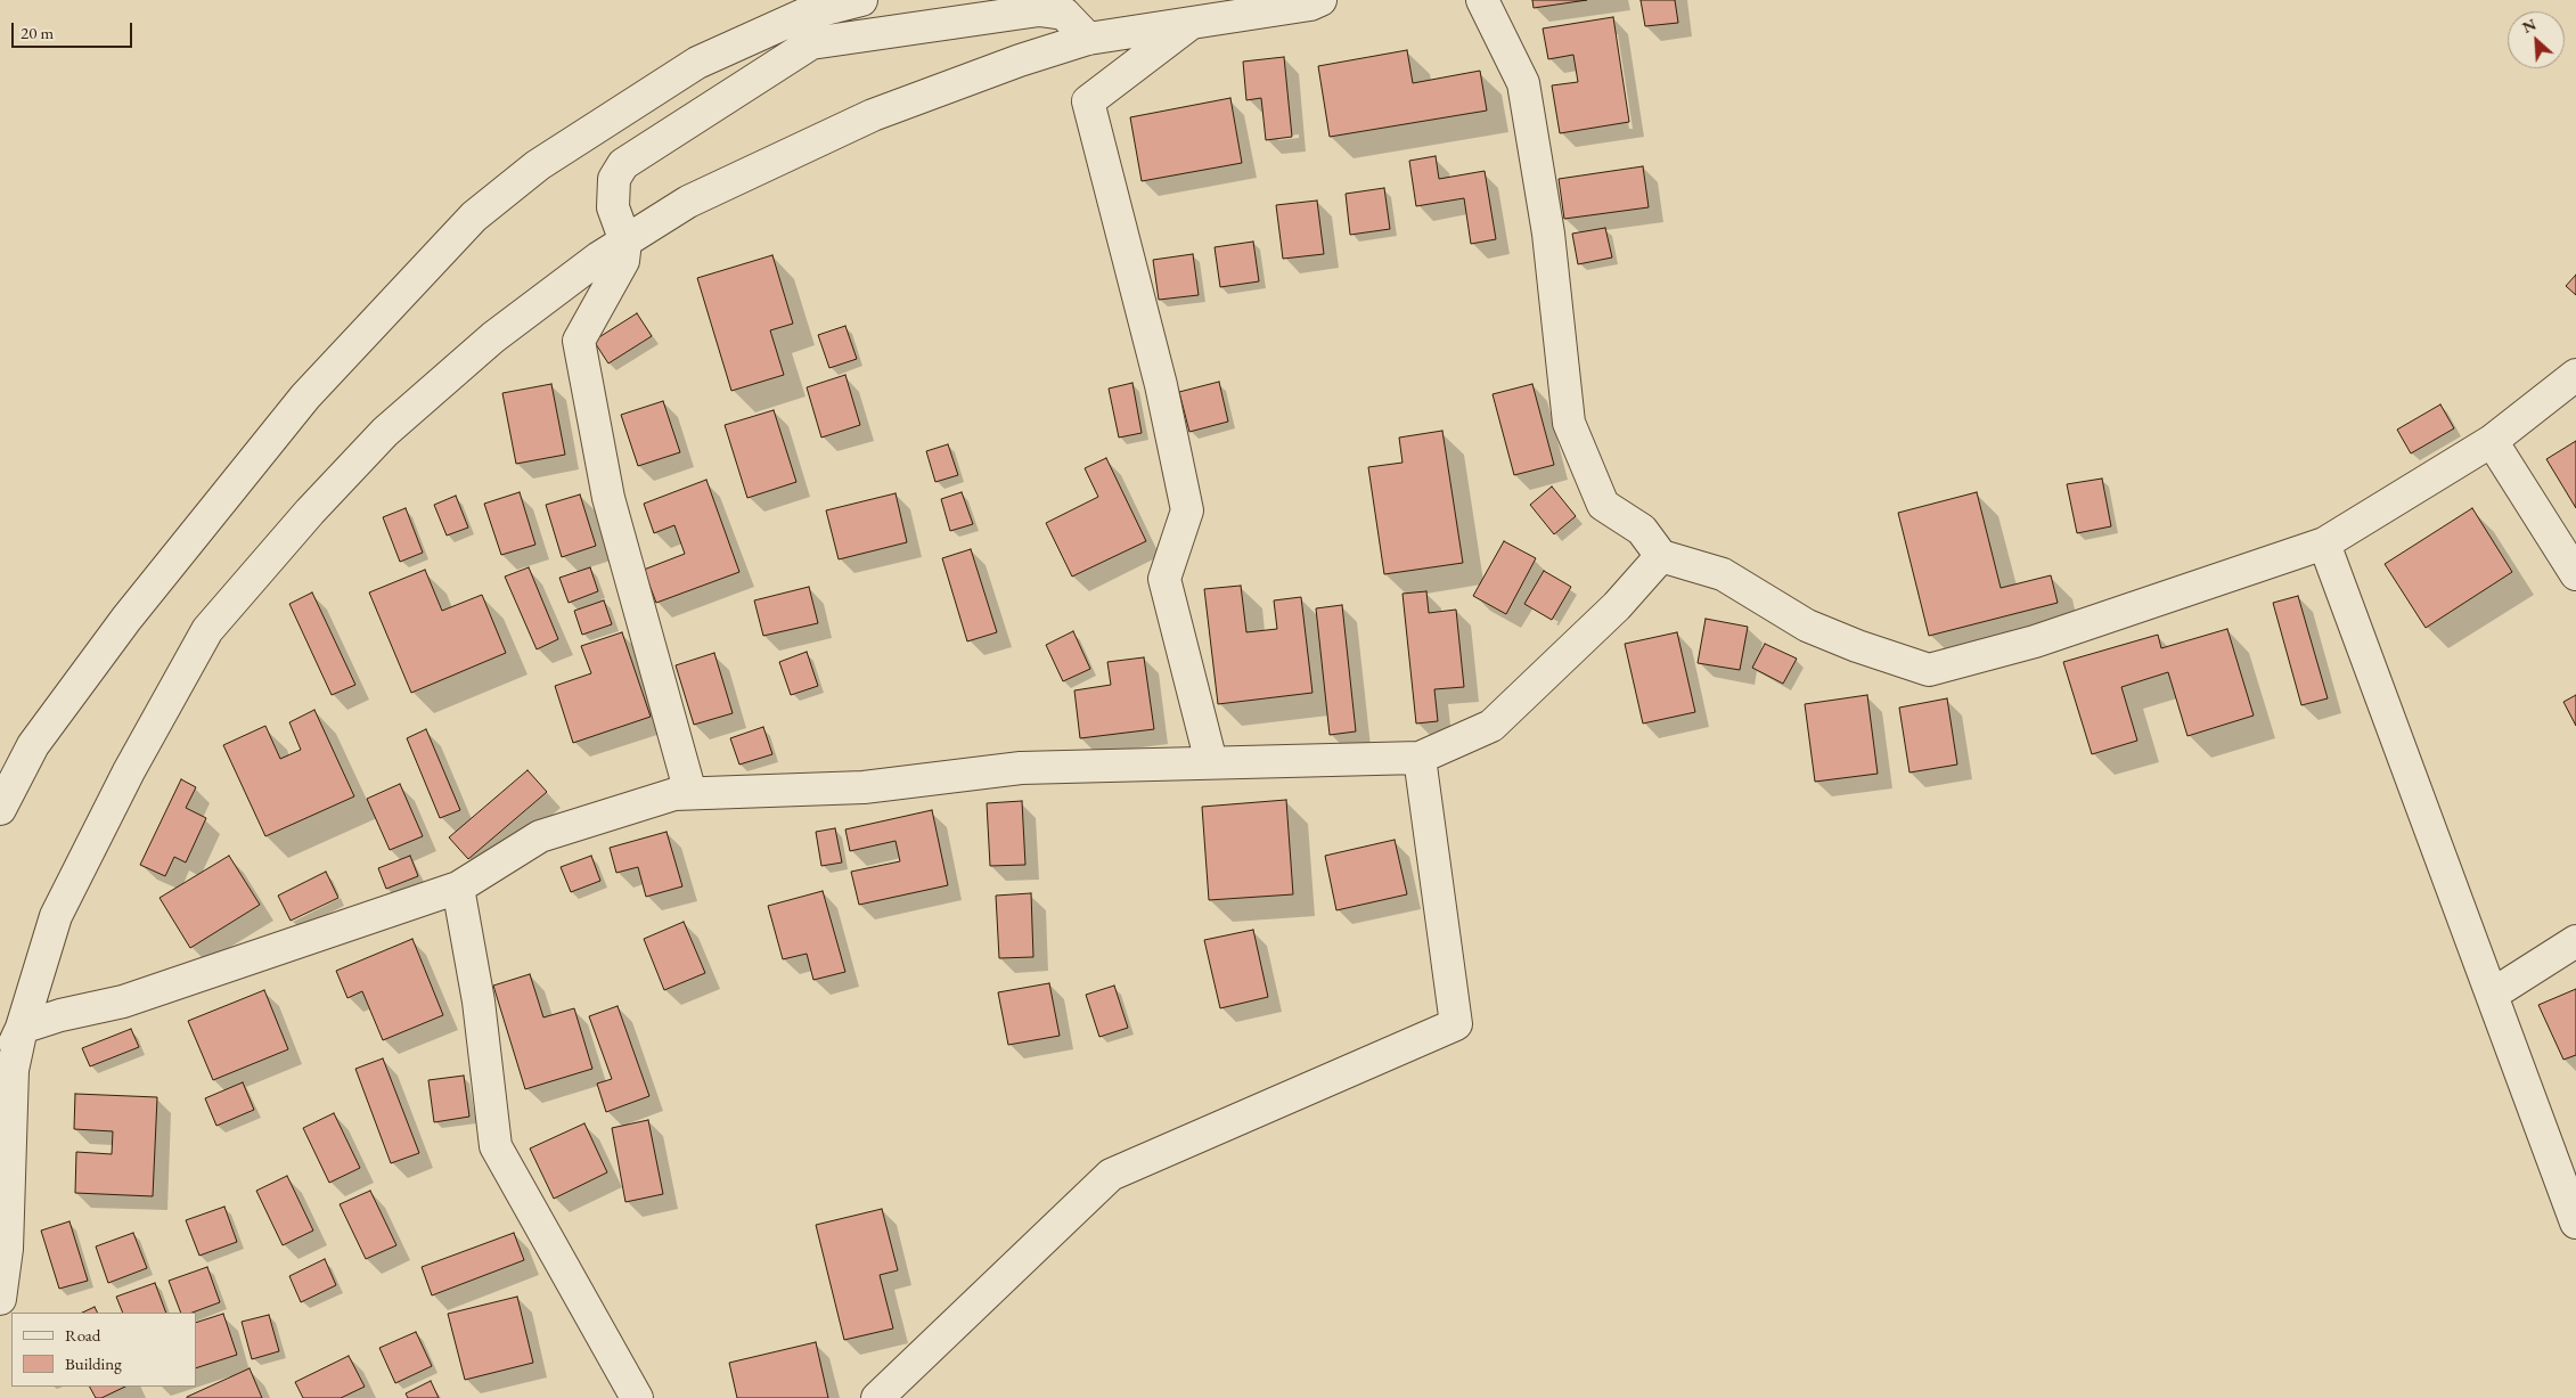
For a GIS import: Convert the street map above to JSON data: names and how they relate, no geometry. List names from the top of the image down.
{
  "legend": ["Road", "Building"],
  "scale_bar": "20 m",
  "north": "top left"
}
